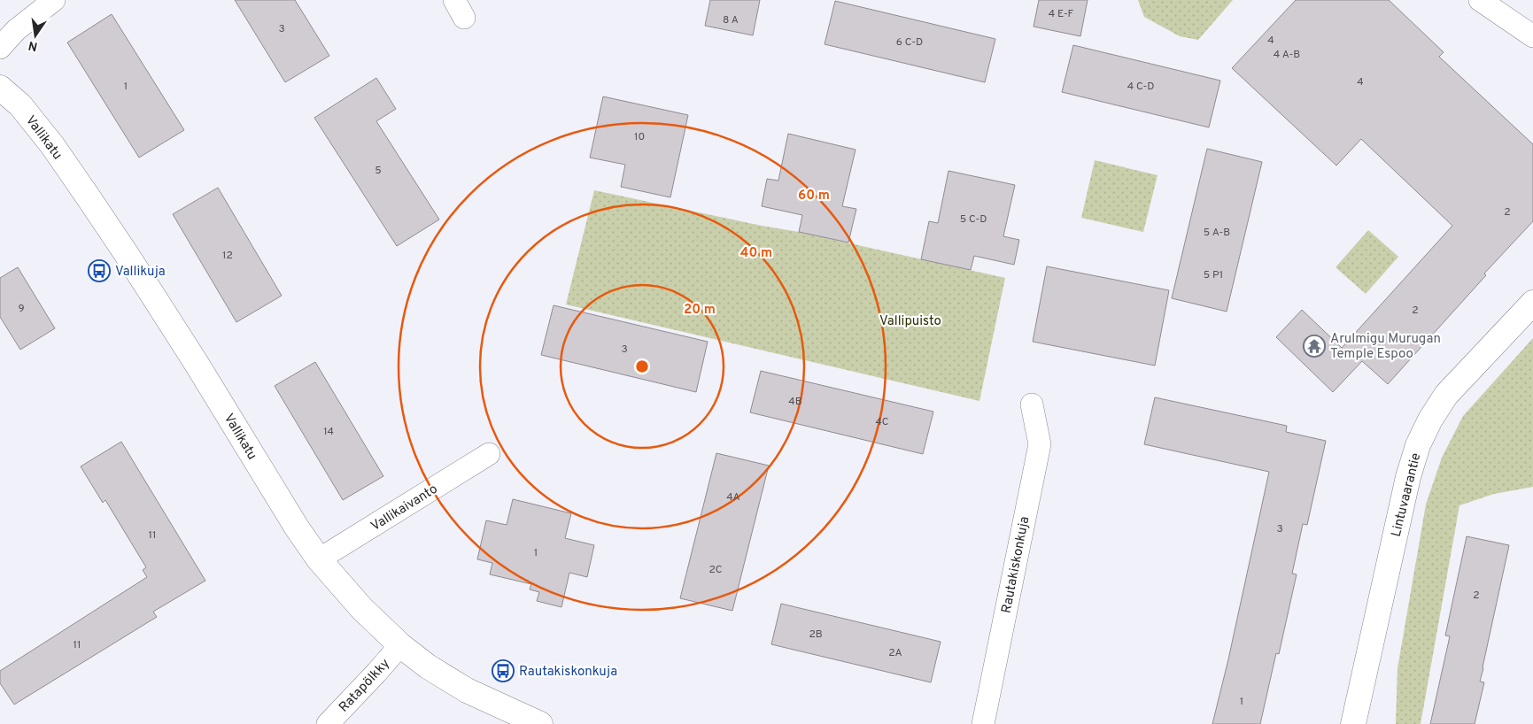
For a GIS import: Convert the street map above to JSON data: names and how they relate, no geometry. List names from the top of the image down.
{
  "streets": {
    "main road": ["Vallikatu", "Lintuvaarantie"],
    "street": ["Vallikaivanto", "Rautakiskonkuja", "Ratapölkky"]
  },
  "crossings": [
    ["Vallikatu", "Vallikaivanto"],
    ["Vallikatu", "Ratapölkky"]
  ],
  "parks": ["Vallipuisto"],
  "places": {
    "bus stop": ["Vallikuja", "Rautakiskonkuja"],
    "temple": ["Arulmigu Murugan Temple Espoo"]
  },
  "house_numbers": [
    "4 E-F",
    "8 A",
    "3",
    "4",
    "6 C-D",
    "4 A-B",
    "4",
    "1",
    "4 C-D",
    "10",
    "5",
    "2",
    "5 C-D",
    "5 A-B",
    "12",
    "5 P1",
    "9",
    "2",
    "3",
    "4B",
    "4C",
    "14",
    "4A",
    "3",
    "11",
    "1",
    "2C",
    "2",
    "2B",
    "11",
    "2A",
    "1"
  ],
  "north": "bottom",
  "rings": ["60 m", "40 m", "20 m"]
}
